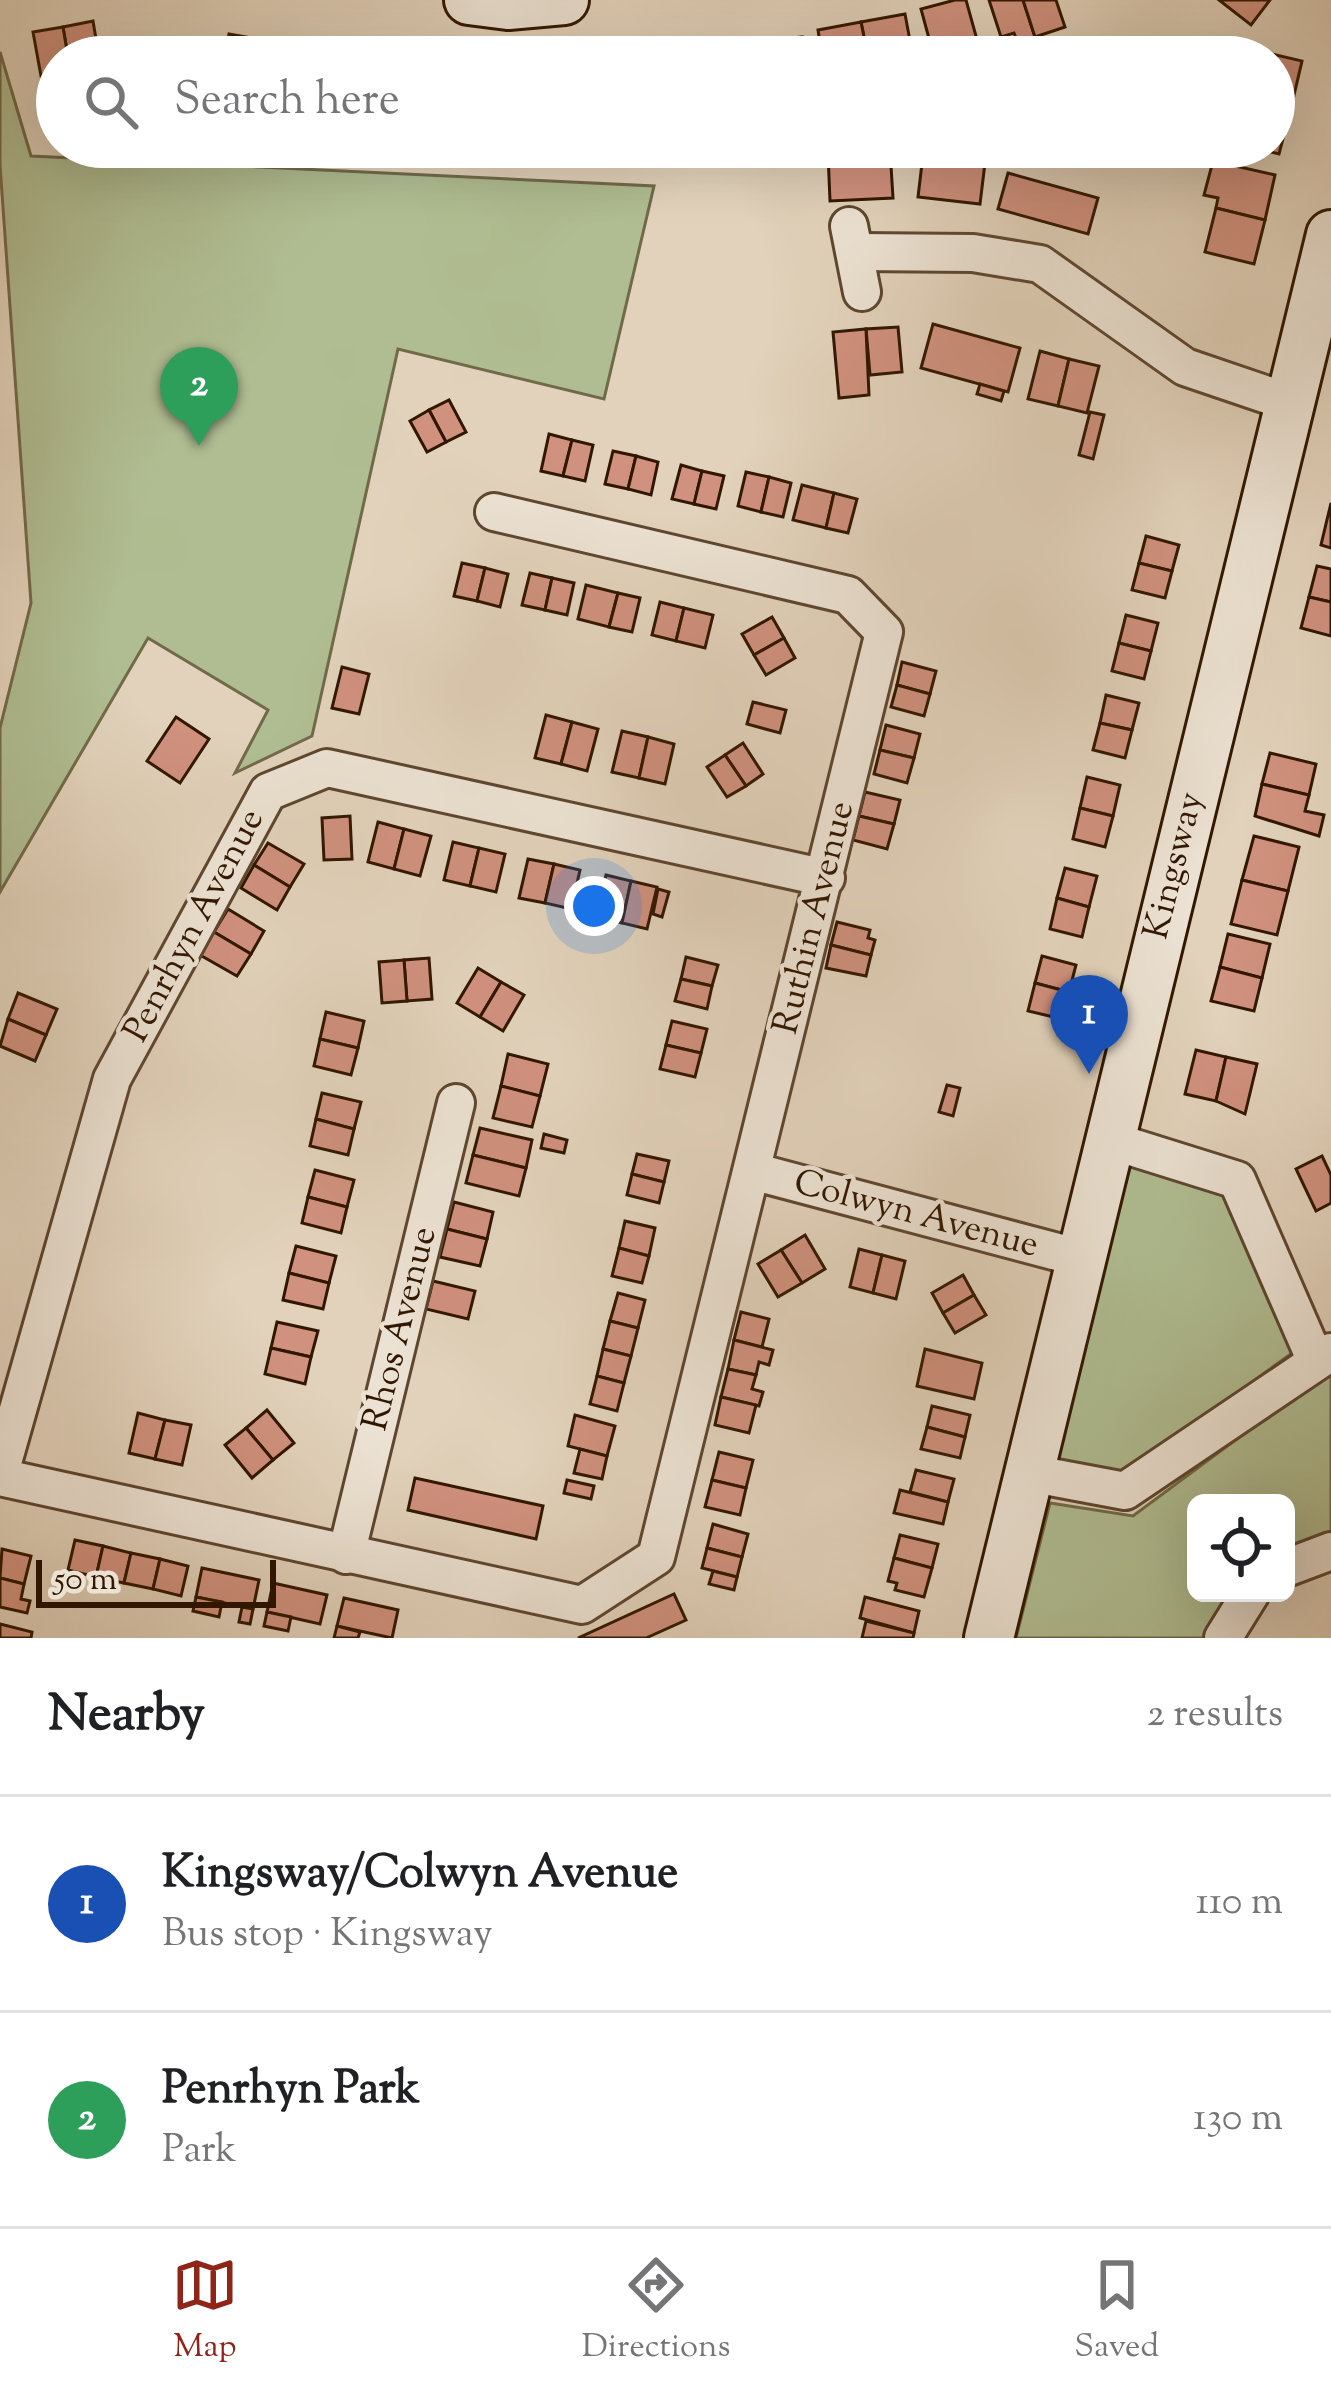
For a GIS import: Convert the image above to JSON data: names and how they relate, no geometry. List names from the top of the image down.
{
  "streets": {
    "street": [
      "Kingsway",
      "Ruthin Avenue",
      "Penrhyn Avenue",
      "Colwyn Avenue",
      "Rhos Avenue"
    ]
  },
  "crossings": [
    ["Kingsway", "Colwyn Avenue"],
    ["Ruthin Avenue", "Penrhyn Avenue"],
    ["Ruthin Avenue", "Colwyn Avenue"],
    ["Ruthin Avenue", "Rhos Avenue"]
  ],
  "scale_bar": "50 m",
  "page": {
    "search": "Search here",
    "pins": ["2", "1"],
    "scale": "50 m",
    "heading": ["Nearby", "2 results"],
    "list": [
      {
        "mark": "1",
        "name": "Kingsway/Colwyn Avenue",
        "note": "Bus stop · Kingsway",
        "value": "110 m"
      },
      {
        "mark": "2",
        "name": "Penrhyn Park",
        "note": "Park",
        "value": "130 m"
      }
    ],
    "nav": ["Map", "Directions", "Saved"]
  }
}
